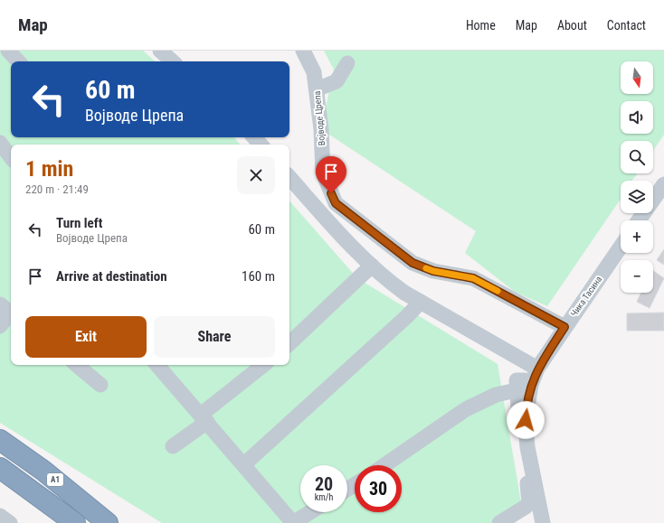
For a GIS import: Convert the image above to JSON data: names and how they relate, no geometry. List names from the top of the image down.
{
  "streets": {
    "highway": ["A1"],
    "street": ["Војводе Црепа", "Чика Тасина"]
  },
  "crossings": [
    ["Војводе Црепа", "Чика Тасина"]
  ],
  "north": "bottom",
  "page": {
    "header": "Map",
    "nav": [
      "Home",
      "Map",
      "About",
      "Contact"
    ],
    "map_buttons": ["+", "−"],
    "turn": ["60 m", "Војводе Црепа"],
    "heading": ["1 min", "220 m · 21:49"],
    "list": [
      {
        "name": "Turn left",
        "note": "Војводе Црепа",
        "value": "60 m"
      },
      {
        "name": "Arrive at destination",
        "value": "160 m"
      }
    ],
    "buttons": ["Exit", "Share"],
    "speed": "20 km/h",
    "limit": "30"
  }
}
